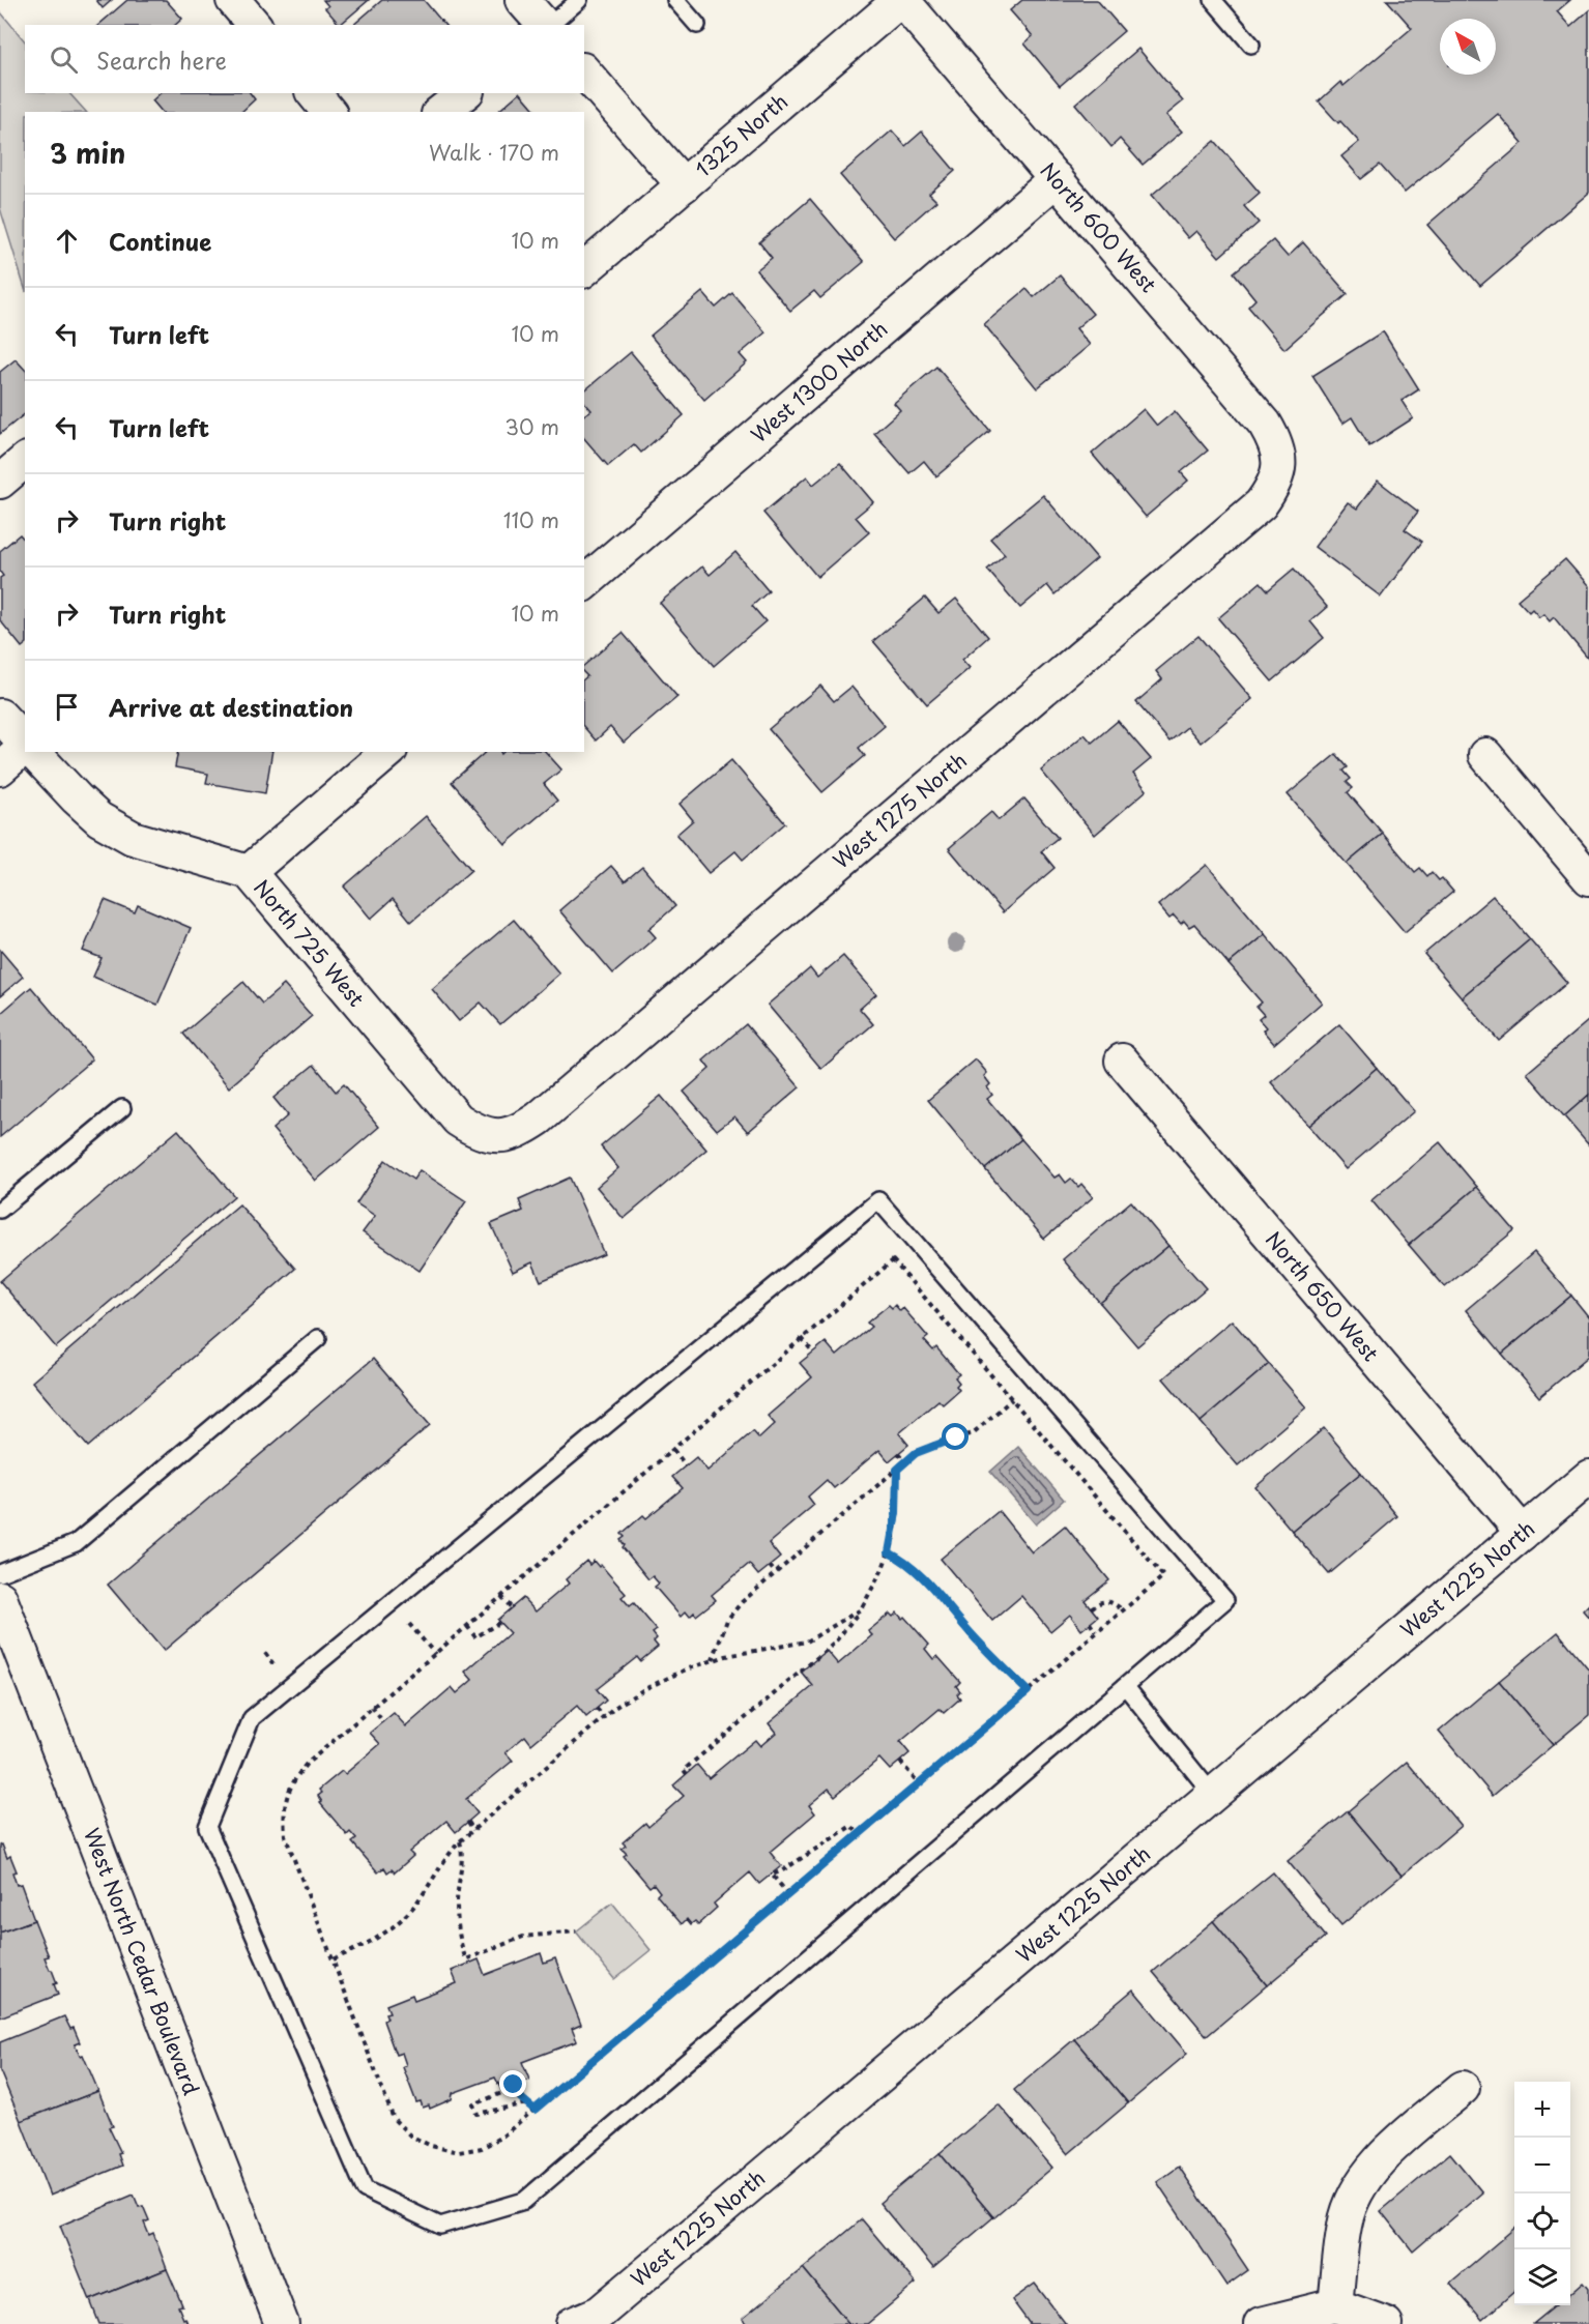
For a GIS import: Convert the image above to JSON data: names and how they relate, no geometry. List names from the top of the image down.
{
  "streets": {
    "street": [
      "1325 North",
      "North 600 West",
      "West 1300 North",
      "West 1275 North",
      "North 725 West",
      "North 650 West",
      "West 1225 North",
      "West North Cedar Boulevard"
    ]
  },
  "crossings": [
    ["1325 North", "North 600 West"],
    ["North 600 West", "West 1300 North"],
    ["North 600 West", "West 1275 North"],
    ["West 1275 North", "North 725 West"],
    ["North 650 West", "West 1225 North"]
  ],
  "north": "top left",
  "page": {
    "search": "Search here",
    "heading": ["3 min", "Walk · 170 m"],
    "list": [
      ["Continue", "10 m"],
      ["Turn left", "10 m"],
      ["Turn left", "30 m"],
      ["Turn right", "110 m"],
      ["Turn right", "10 m"],
      "Arrive at destination"
    ],
    "map_buttons": ["+", "−"]
  }
}
